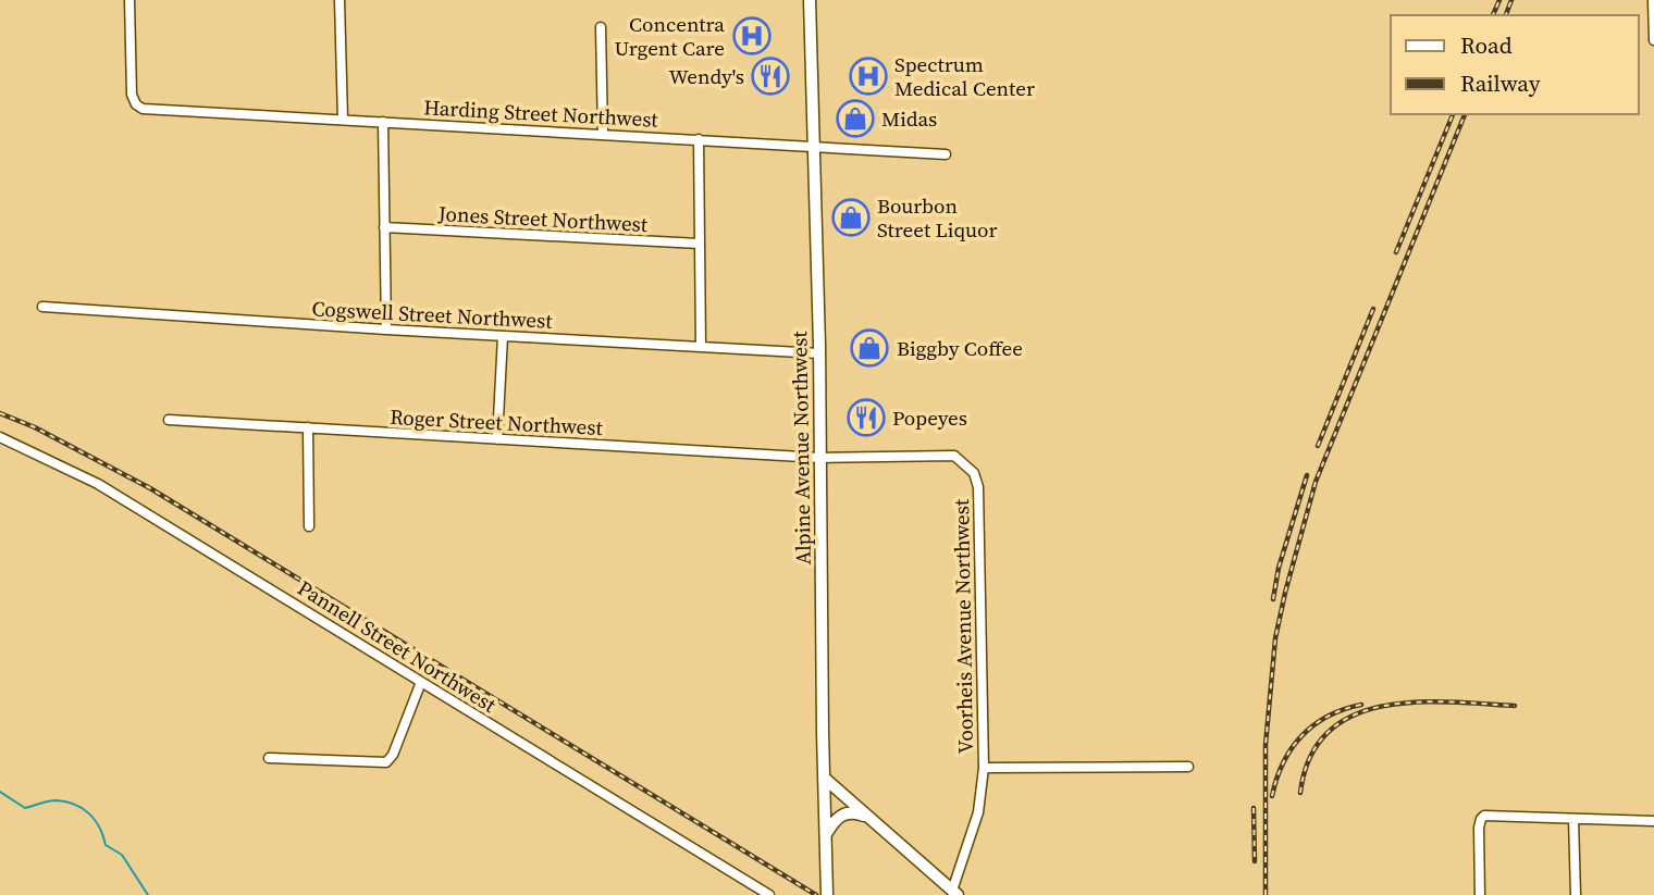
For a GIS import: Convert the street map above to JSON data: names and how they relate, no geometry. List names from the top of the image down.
{
  "streets": {
    "main road": ["Alpine Avenue Northwest"],
    "street": [
      "Harding Street Northwest",
      "Jones Street Northwest",
      "Cogswell Street Northwest",
      "Roger Street Northwest",
      "Voorheis Avenue Northwest",
      "Pannell Street Northwest"
    ]
  },
  "crossings": [
    ["Harding Street Northwest", "Alpine Avenue Northwest"],
    ["Cogswell Street Northwest", "Alpine Avenue Northwest"],
    ["Roger Street Northwest", "Alpine Avenue Northwest"],
    ["Roger Street Northwest", "Voorheis Avenue Northwest"],
    ["Alpine Avenue Northwest", "Voorheis Avenue Northwest"]
  ],
  "places": {
    "hospital": ["Concentra Urgent Care", "Spectrum Medical Center"],
    "restaurant": ["Wendy's", "Popeyes"],
    "shop": ["Midas", "Bourbon Street Liquor", "Biggby Coffee"]
  },
  "legend": ["Road", "Railway"]
}
